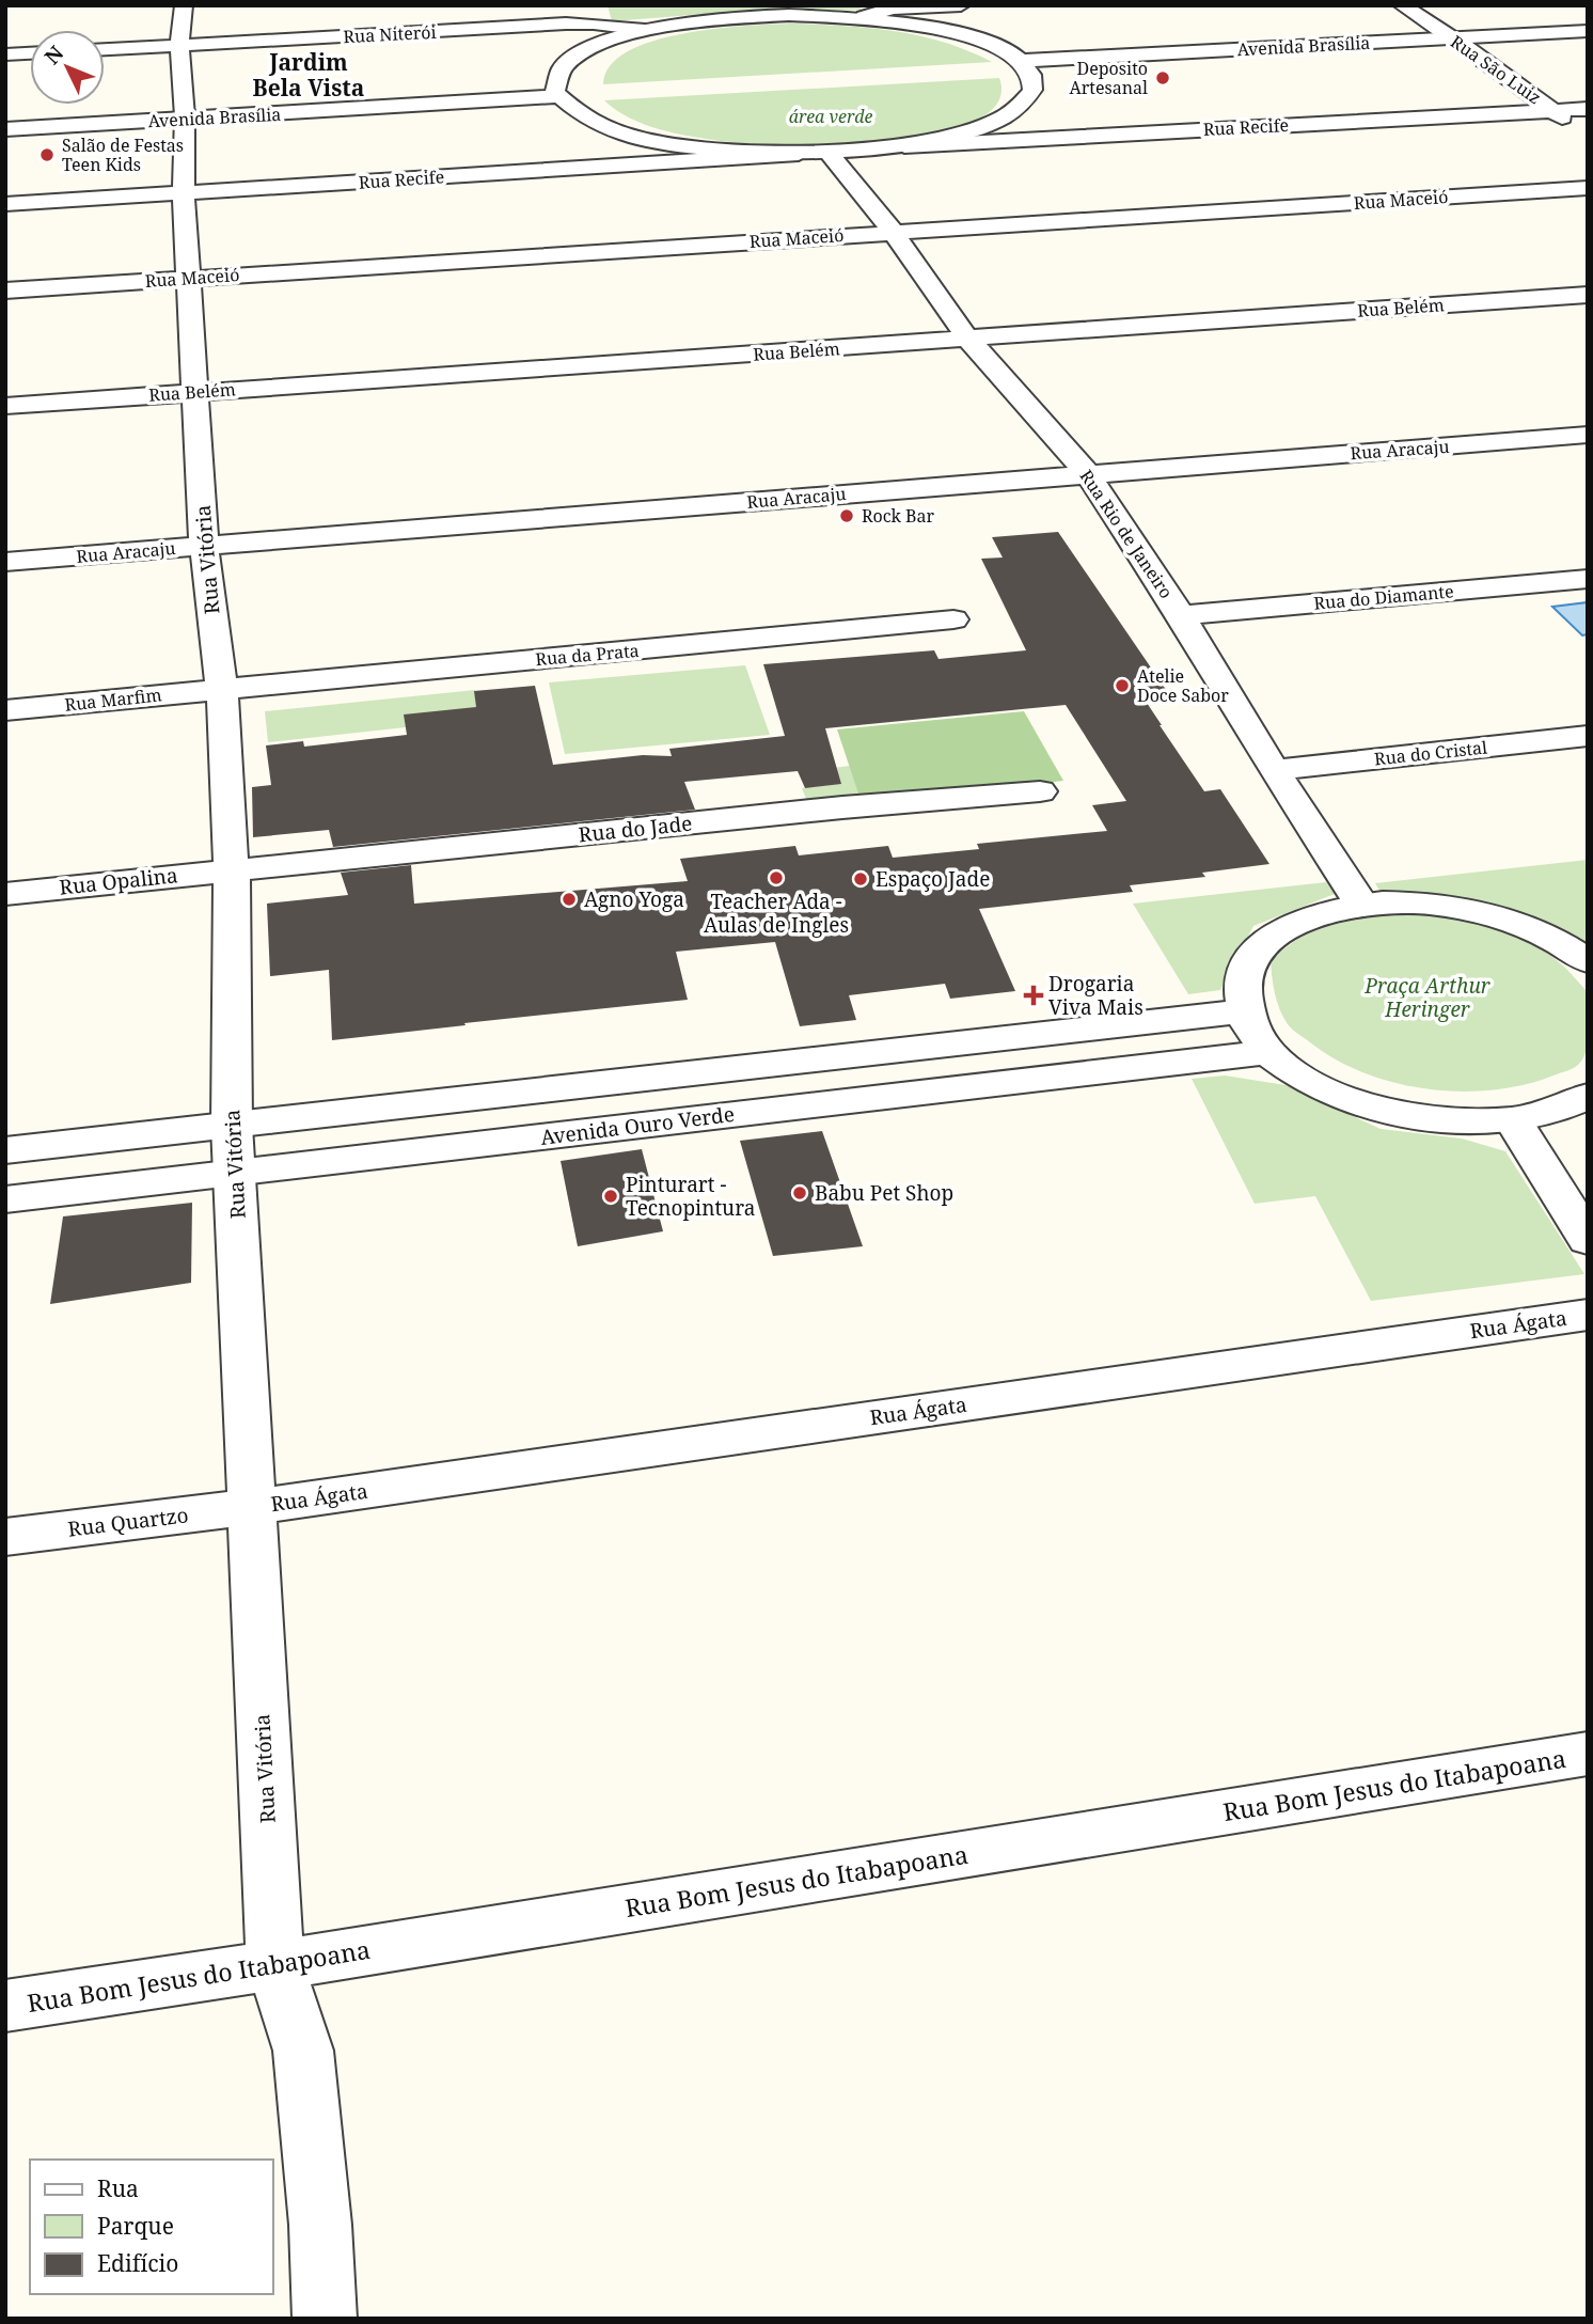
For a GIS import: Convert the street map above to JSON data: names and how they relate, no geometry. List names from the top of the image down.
{
  "streets": {
    "street": [
      "Rua Niterói",
      "Avenida Brasília",
      "Rua São Luiz",
      "Rua Recife",
      "Rua Maceió",
      "Rua Belém",
      "Rua Aracaju",
      "Rua Rio de Janeiro",
      "Rua Vitória",
      "Rua do Diamante",
      "Rua da Prata",
      "Rua Marfim",
      "Rua do Cristal",
      "Rua do Jade",
      "Rua Opalina",
      "Avenida Ouro Verde",
      "Rua Ágata",
      "Rua Quartzo",
      "Rua Bom Jesus do Itabapoana"
    ]
  },
  "crossings": [
    ["Rua Niterói", "Rua Vitória"],
    ["Avenida Brasília", "Rua São Luiz"],
    ["Avenida Brasília", "Rua Vitória"],
    ["Rua São Luiz", "Rua Recife"],
    ["Rua Recife", "Rua Vitória"],
    ["Rua Maceió", "Rua Rio de Janeiro"],
    ["Rua Maceió", "Rua Vitória"],
    ["Rua Belém", "Rua Rio de Janeiro"],
    ["Rua Belém", "Rua Vitória"],
    ["Rua Aracaju", "Rua Rio de Janeiro"],
    ["Rua Aracaju", "Rua Vitória"],
    ["Rua Rio de Janeiro", "Rua do Diamante"],
    ["Rua Rio de Janeiro", "Rua do Cristal"],
    ["Rua Vitória", "Rua da Prata"],
    ["Rua Vitória", "Rua Marfim"],
    ["Rua Vitória", "Rua do Jade"],
    ["Rua Vitória", "Rua Opalina"],
    ["Rua Vitória", "Avenida Ouro Verde"],
    ["Rua Vitória", "Rua Ágata"],
    ["Rua Vitória", "Rua Quartzo"],
    ["Rua Vitória", "Rua Bom Jesus do Itabapoana"],
    ["Rua da Prata", "Rua Marfim"],
    ["Rua do Jade", "Rua Opalina"],
    ["Rua Ágata", "Rua Quartzo"]
  ],
  "districts": ["Jardim Bela Vista"],
  "parks": ["área verde", "Praça Arthur Heringer"],
  "places": {
    "other": [
      "Deposito Artesanal",
      "Salão de Festas Teen Kids",
      "Rock Bar",
      "Atelie Doce Sabor",
      "Teacher Ada - Aulas de Ingles",
      "Espaço Jade",
      "Agno Yoga",
      "Babu Pet Shop",
      "Pinturart - Tecnopintura"
    ],
    "health": ["Drogaria Viva Mais"]
  },
  "legend": ["Rua", "Parque", "Edifício"],
  "north": "top left"
}
